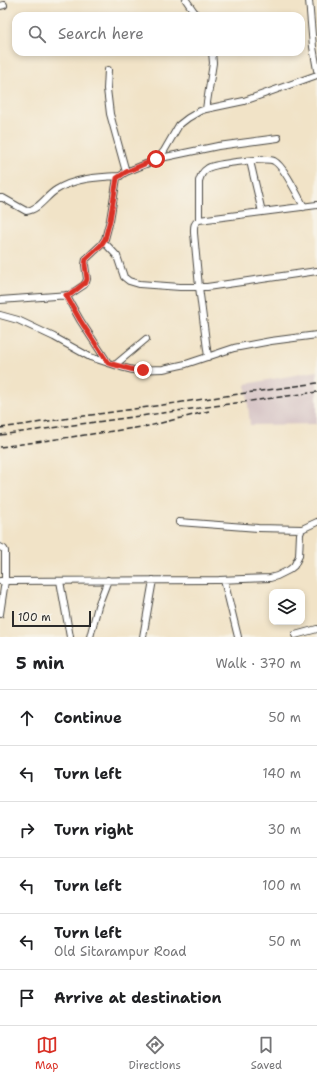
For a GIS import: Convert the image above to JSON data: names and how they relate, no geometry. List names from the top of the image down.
{
  "scale_bar": "100 m",
  "page": {
    "search": "Search here",
    "scale": "100 m",
    "heading": ["5 min", "Walk · 370 m"],
    "list": [
      ["Continue", "50 m"],
      ["Turn left", "140 m"],
      ["Turn right", "30 m"],
      ["Turn left", "100 m"],
      ["Turn left", "Old Sitarampur Road", "50 m"],
      "Arrive at destination"
    ],
    "nav": ["Map", "Directions", "Saved"]
  }
}
